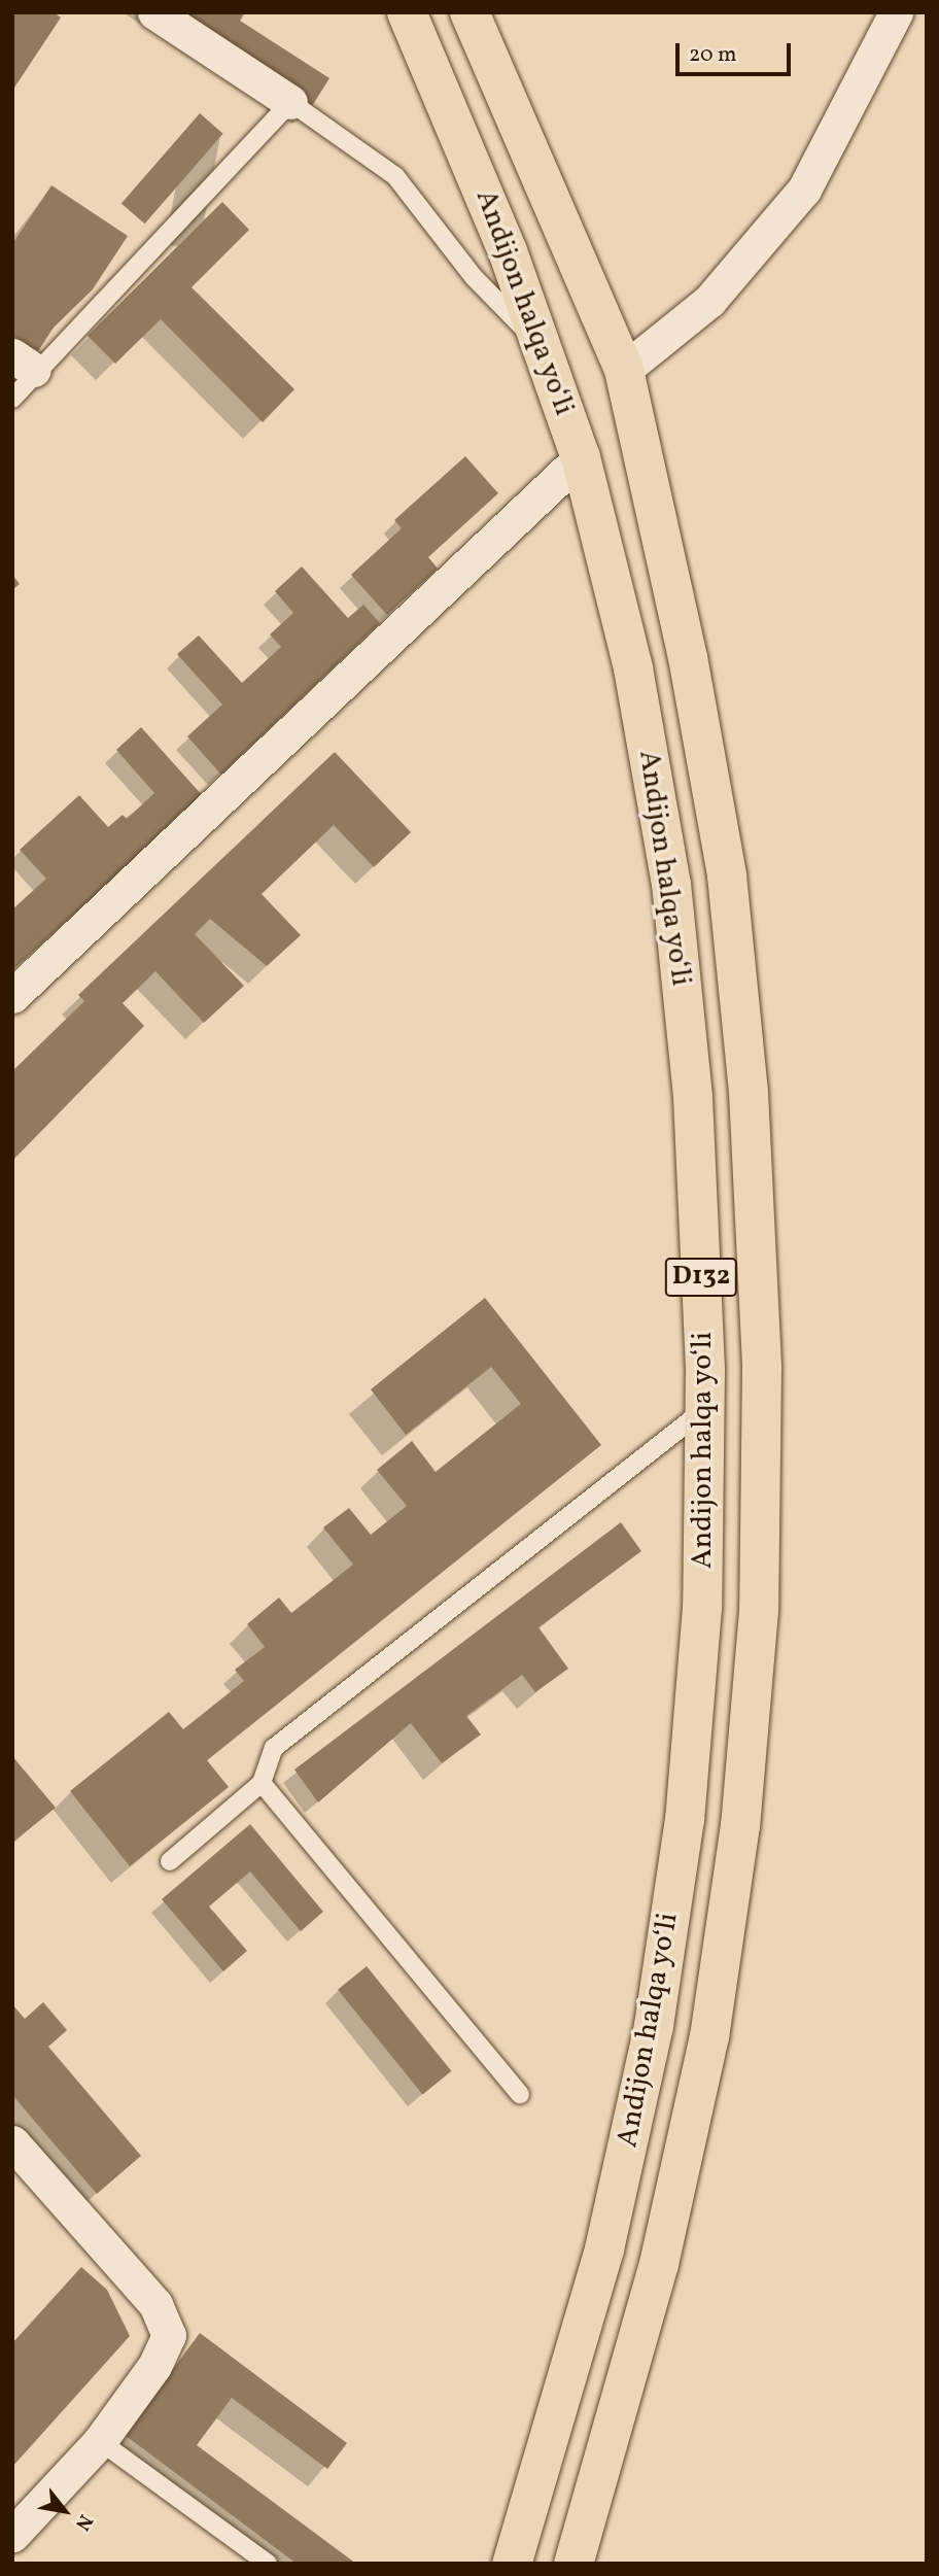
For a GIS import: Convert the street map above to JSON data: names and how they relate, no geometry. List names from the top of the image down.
{
  "streets": {
    "highway": ["Andijon halqa yo‘li", "D132"]
  },
  "scale_bar": "20 m",
  "north": "bottom right"
}
